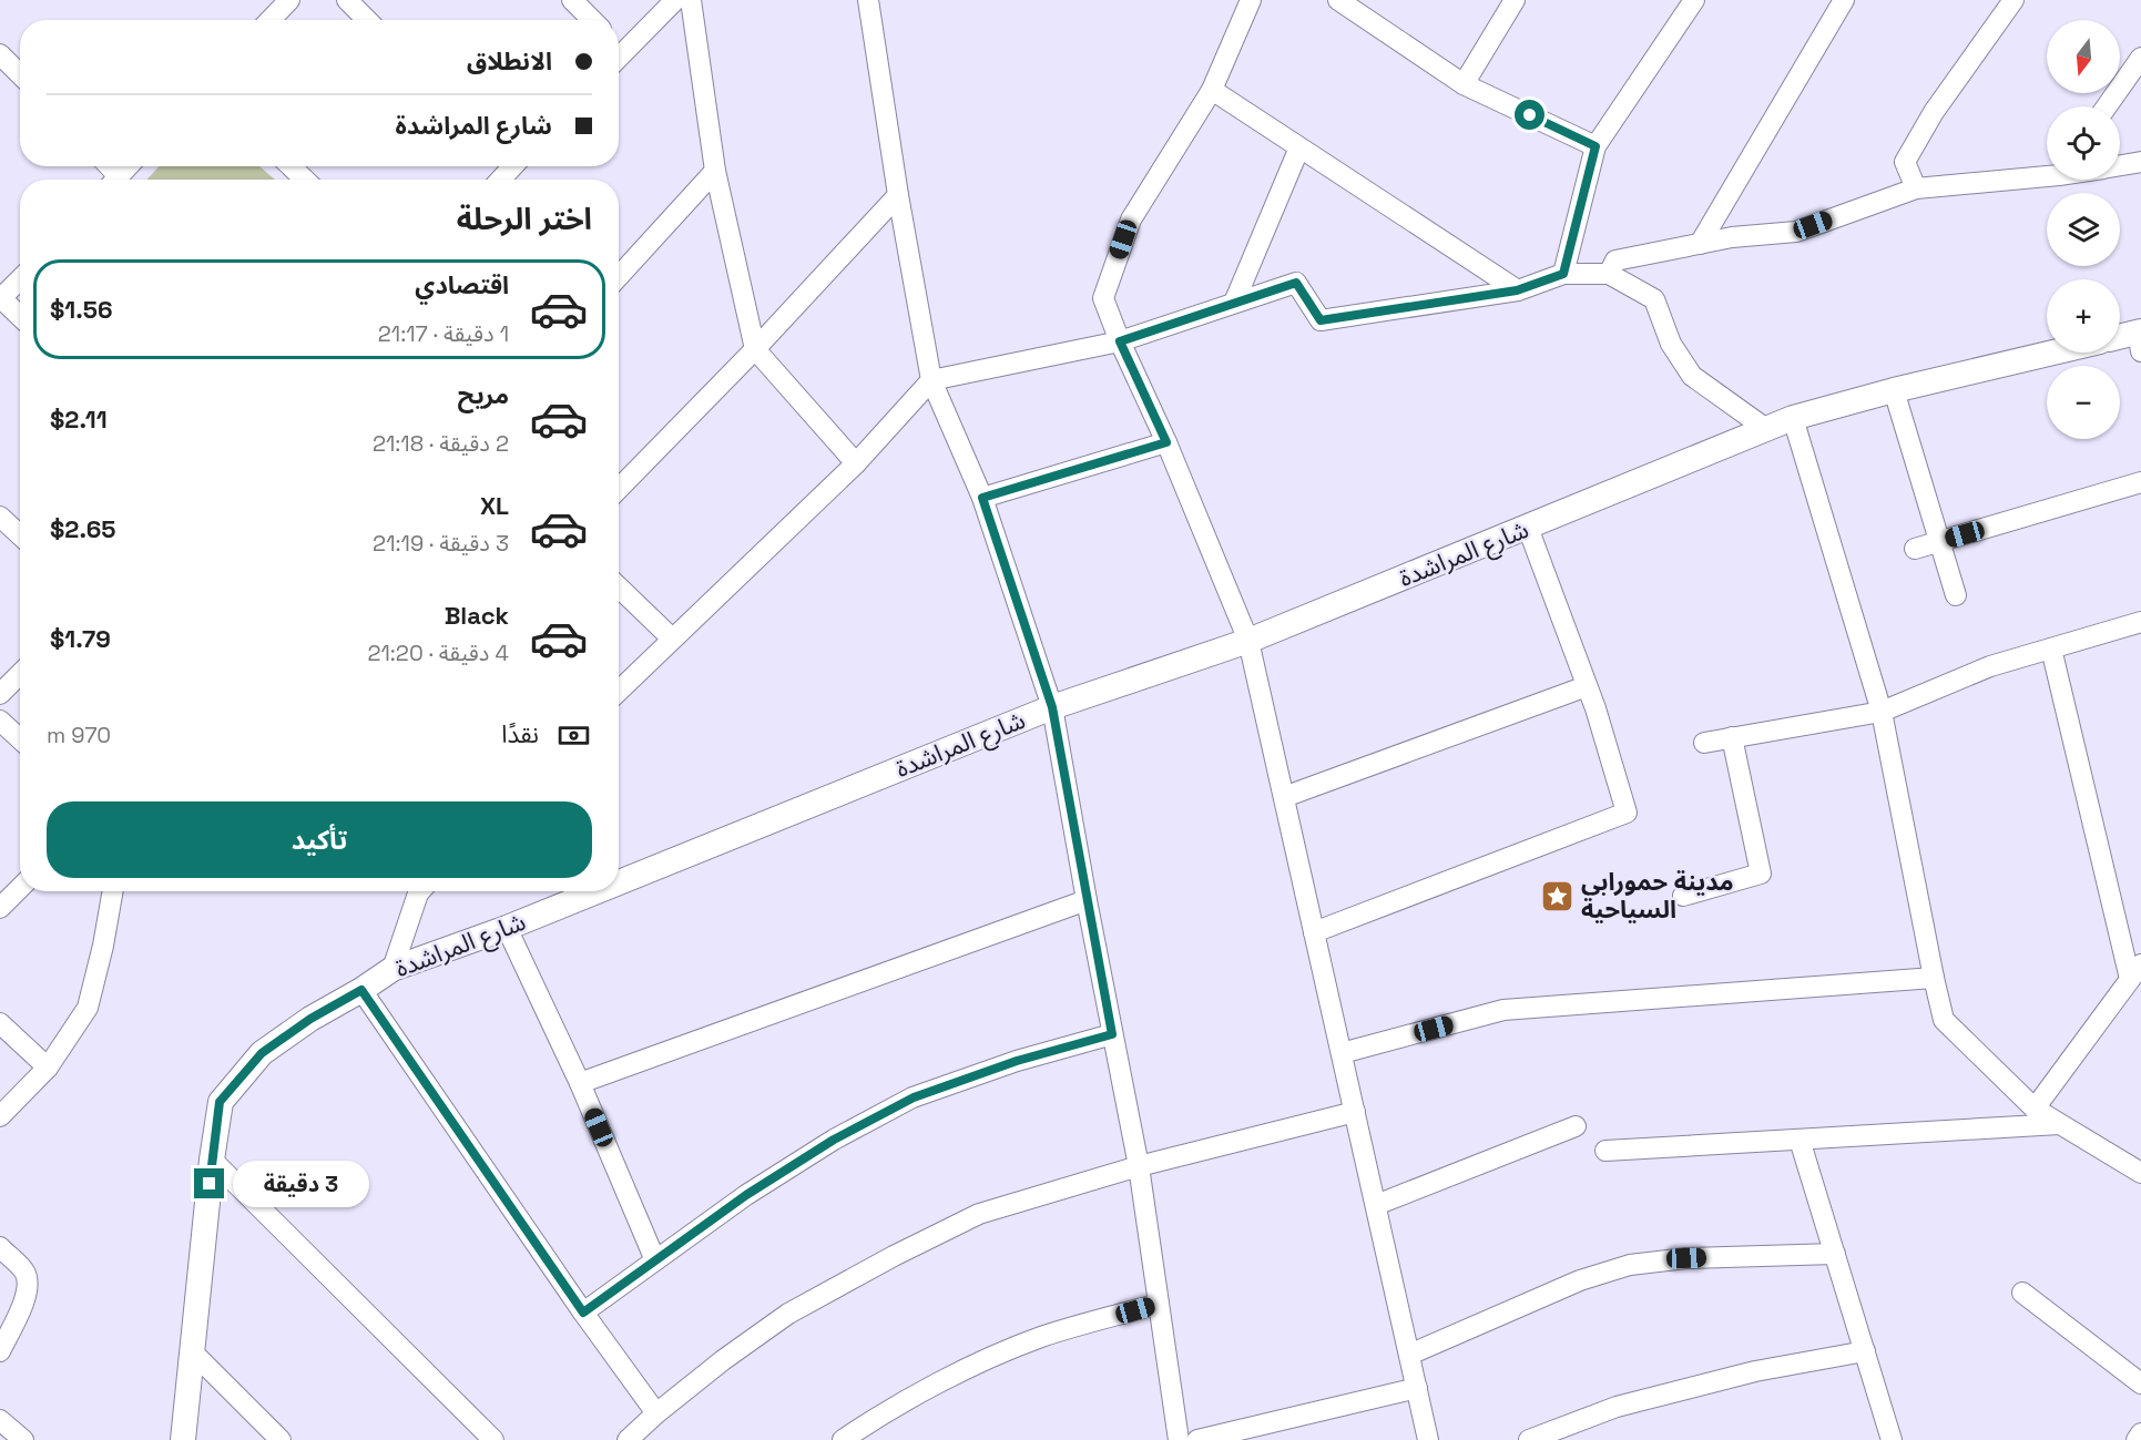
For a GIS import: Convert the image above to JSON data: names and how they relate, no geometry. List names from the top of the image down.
{
  "streets": {
    "street": ["شارع المراشدة"]
  },
  "places": {
    "place": ["مدينة حمورابي السياحية"]
  },
  "north": "bottom",
  "page": {
    "map_buttons": ["+", "−"],
    "banner": ["الانطلاق", "شارع المراشدة"],
    "heading": "اختر الرحلة",
    "list": [
      {
        "name": "اقتصادي",
        "note": "1 دقيقة · 21:17",
        "value": "$1.56"
      },
      {
        "name": "مريح",
        "note": "2 دقيقة · 21:18",
        "value": "$2.11"
      },
      {
        "name": "XL",
        "note": "3 دقيقة · 21:19",
        "value": "$2.65"
      },
      {
        "name": "Black",
        "note": "4 دقيقة · 21:20",
        "value": "$1.79"
      }
    ],
    "pay": ["نقدًا", "970 m"],
    "buttons": "تأكيد",
    "bubble": "3 دقيقة"
  }
}
